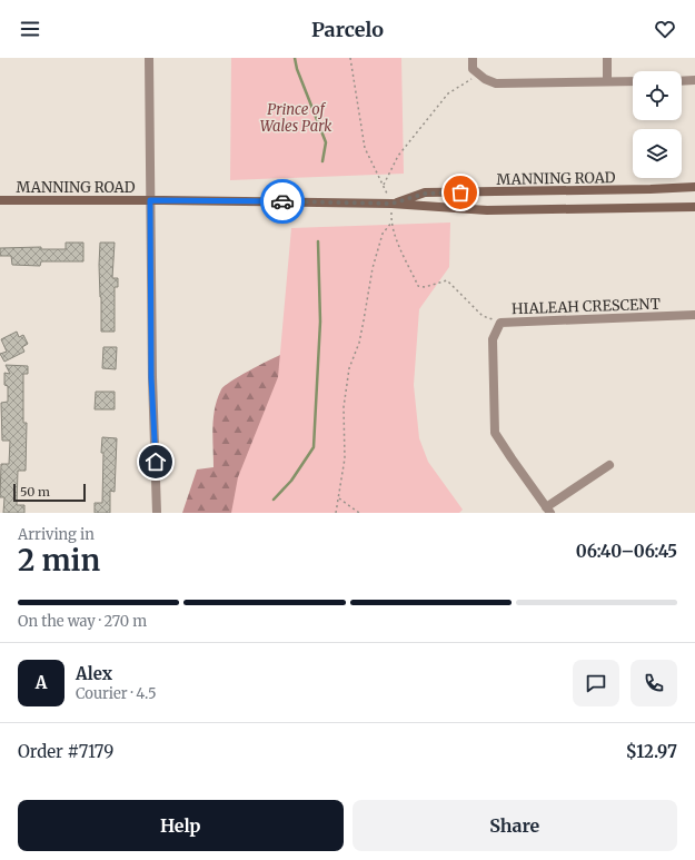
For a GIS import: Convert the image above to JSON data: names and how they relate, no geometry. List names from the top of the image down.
{
  "streets": {
    "main road": ["MANNING ROAD"],
    "street": ["HIALEAH CRESCENT"]
  },
  "parks": ["Prince of Wales Park"],
  "scale_bar": "50 m",
  "page": {
    "header": "Parcelo",
    "scale": "50 m",
    "heading": ["2 min", "Arriving in", "06:40–06:45"],
    "panel": [
      "Alex",
      "Courier · 4.5",
      "Order #7179",
      "$12.97"
    ],
    "bar": "On the way · 270 m",
    "round": "A",
    "buttons": ["Help", "Share"]
  }
}
